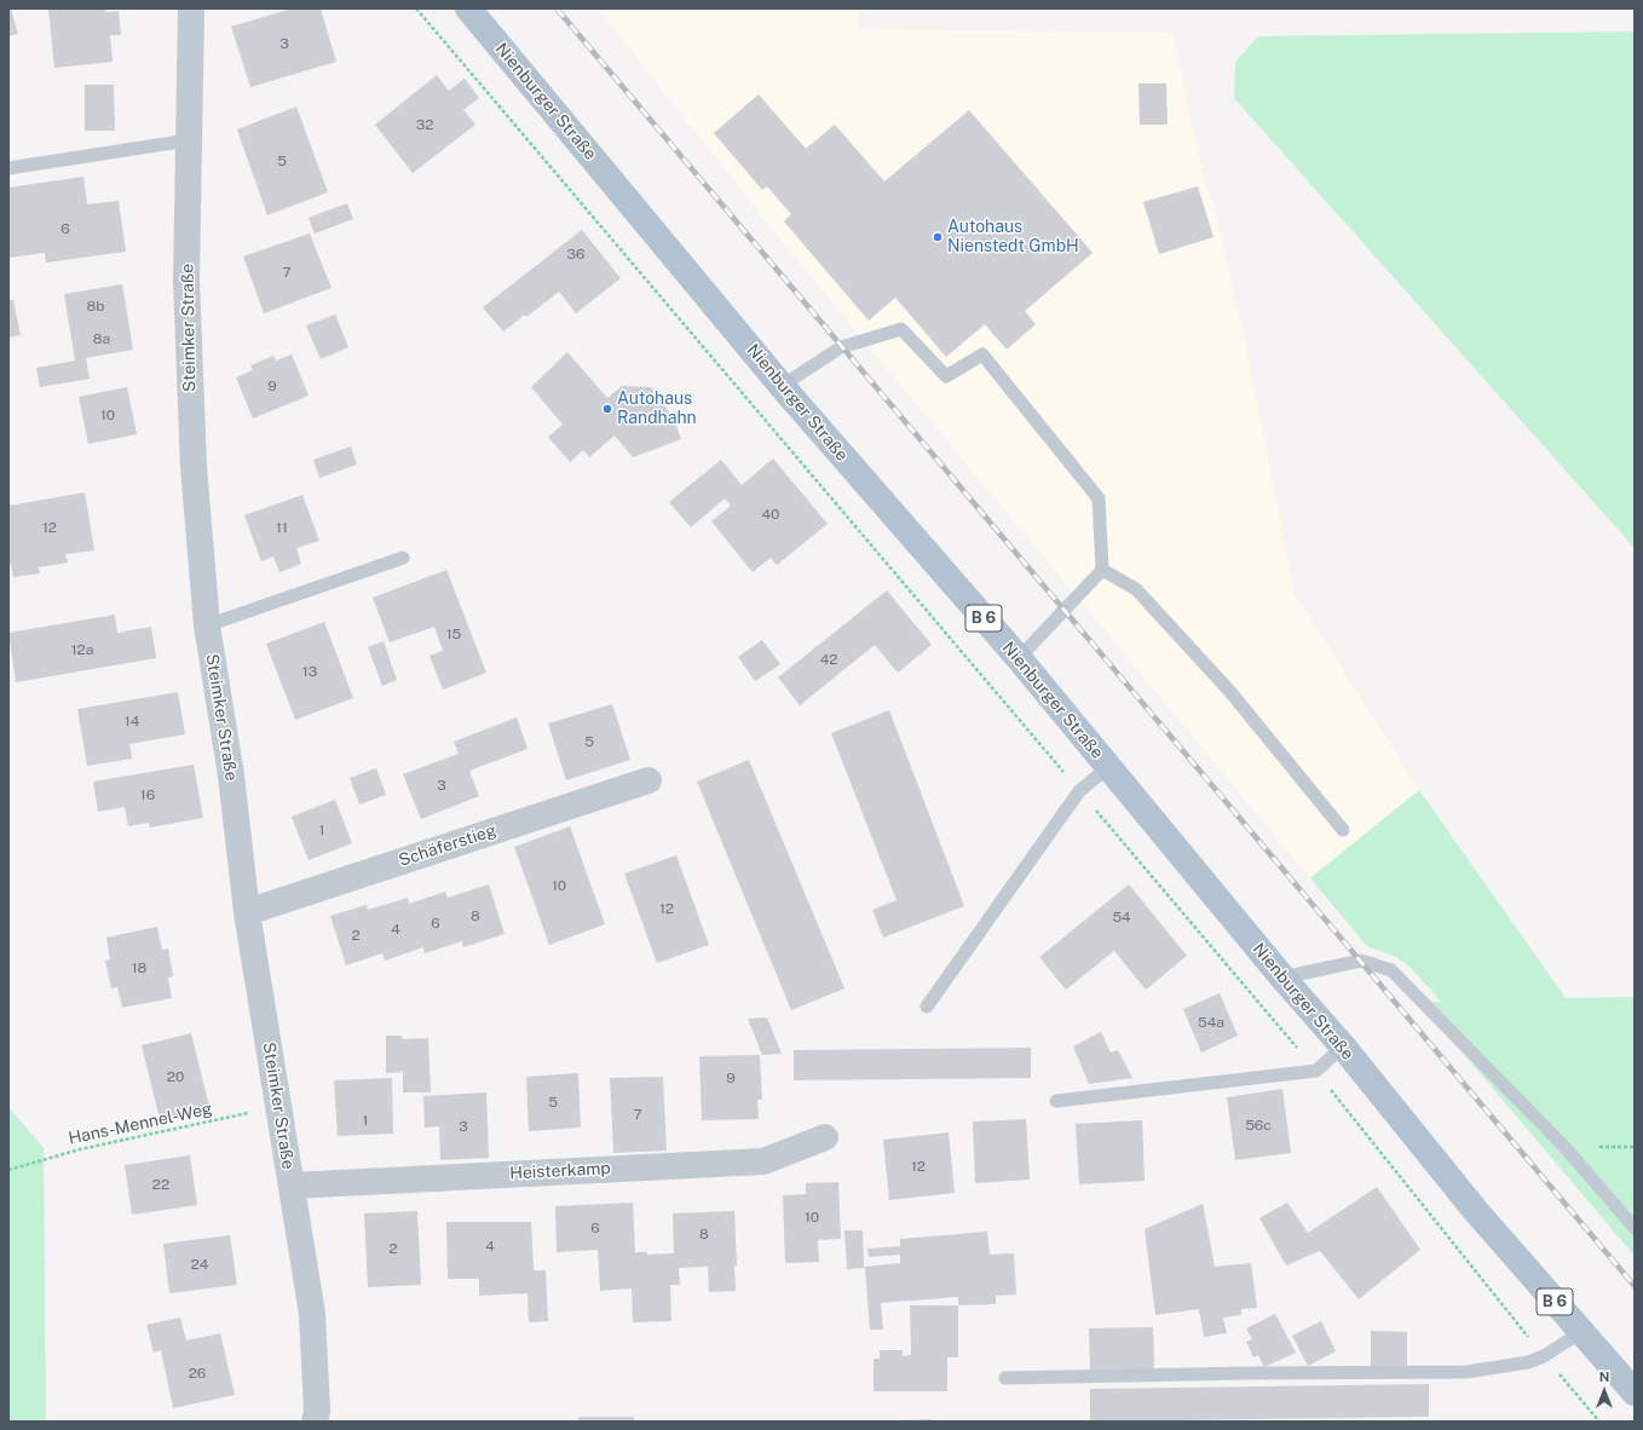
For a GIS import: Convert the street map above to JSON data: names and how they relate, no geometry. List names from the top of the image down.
{
  "streets": {
    "main road": ["Nienburger Straße", "B 6"],
    "street": ["Steimker Straße", "Schäferstieg", "Heisterkamp"],
    "path": ["Hans-Mennel-Weg"]
  },
  "crossings": [
    ["Steimker Straße", "Schäferstieg"],
    ["Steimker Straße", "Hans-Mennel-Weg"],
    ["Steimker Straße", "Heisterkamp"]
  ],
  "places": ["Autohaus Nienstedt GmbH", "Autohaus Randhahn"],
  "house_numbers": [
    "3",
    "32",
    "5",
    "6",
    "36",
    "7",
    "8b",
    "8a",
    "9",
    "10",
    "40",
    "12",
    "11",
    "15",
    "12a",
    "42",
    "13",
    "14",
    "5",
    "3",
    "16",
    "1",
    "10",
    "12",
    "8",
    "54",
    "6",
    "4",
    "2",
    "18",
    "54a",
    "20",
    "9",
    "5",
    "7",
    "1",
    "56c",
    "3",
    "12",
    "22",
    "10",
    "6",
    "8",
    "4",
    "2",
    "24",
    "26"
  ],
  "north": "top"
}
